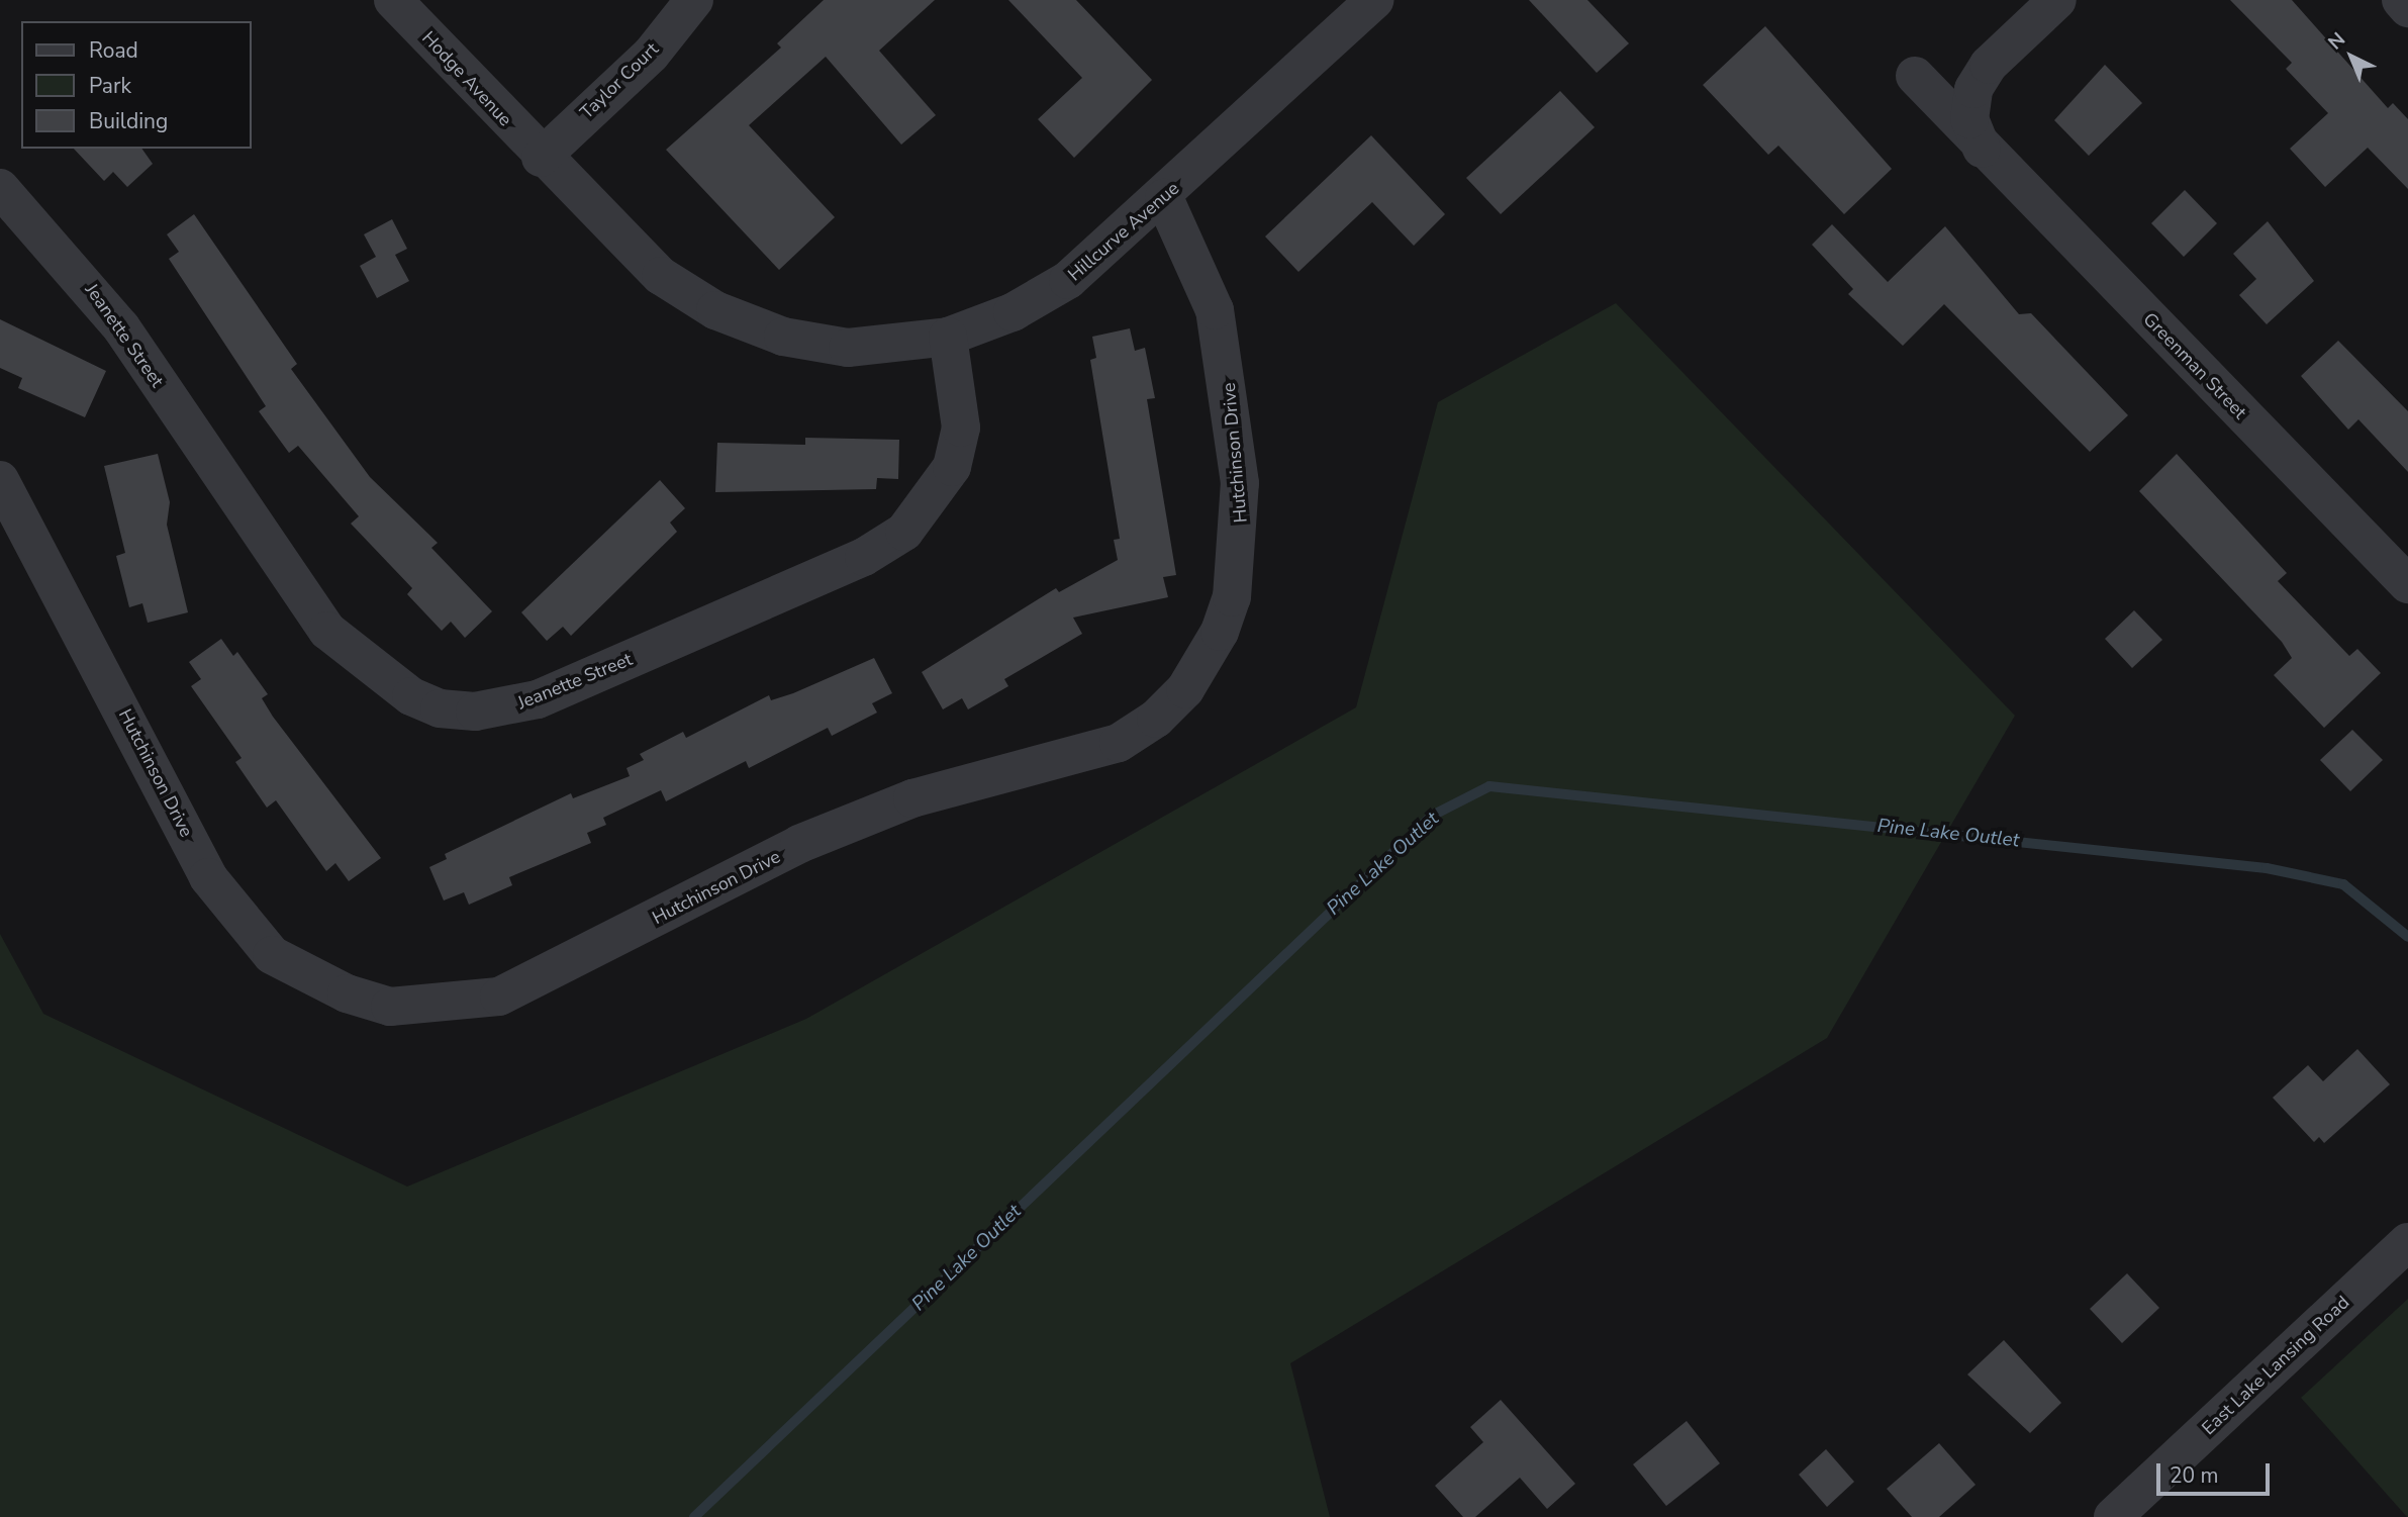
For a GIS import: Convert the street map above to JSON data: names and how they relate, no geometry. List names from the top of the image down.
{
  "streets": {
    "street": [
      "Hodge Avenue",
      "Taylor Court",
      "Hillcurve Avenue",
      "Jeanette Street",
      "Greenman Street",
      "Hutchinson Drive",
      "East Lake Lansing Road"
    ]
  },
  "crossings": [
    ["Hodge Avenue", "Taylor Court"],
    ["Hodge Avenue", "Hillcurve Avenue"],
    ["Taylor Court", "Hillcurve Avenue"],
    ["Hillcurve Avenue", "Jeanette Street"],
    ["Hillcurve Avenue", "Hutchinson Drive"]
  ],
  "water": ["Pine Lake Outlet"],
  "legend": ["Road", "Park", "Building"],
  "scale_bar": "20 m",
  "north": "top left"
}
